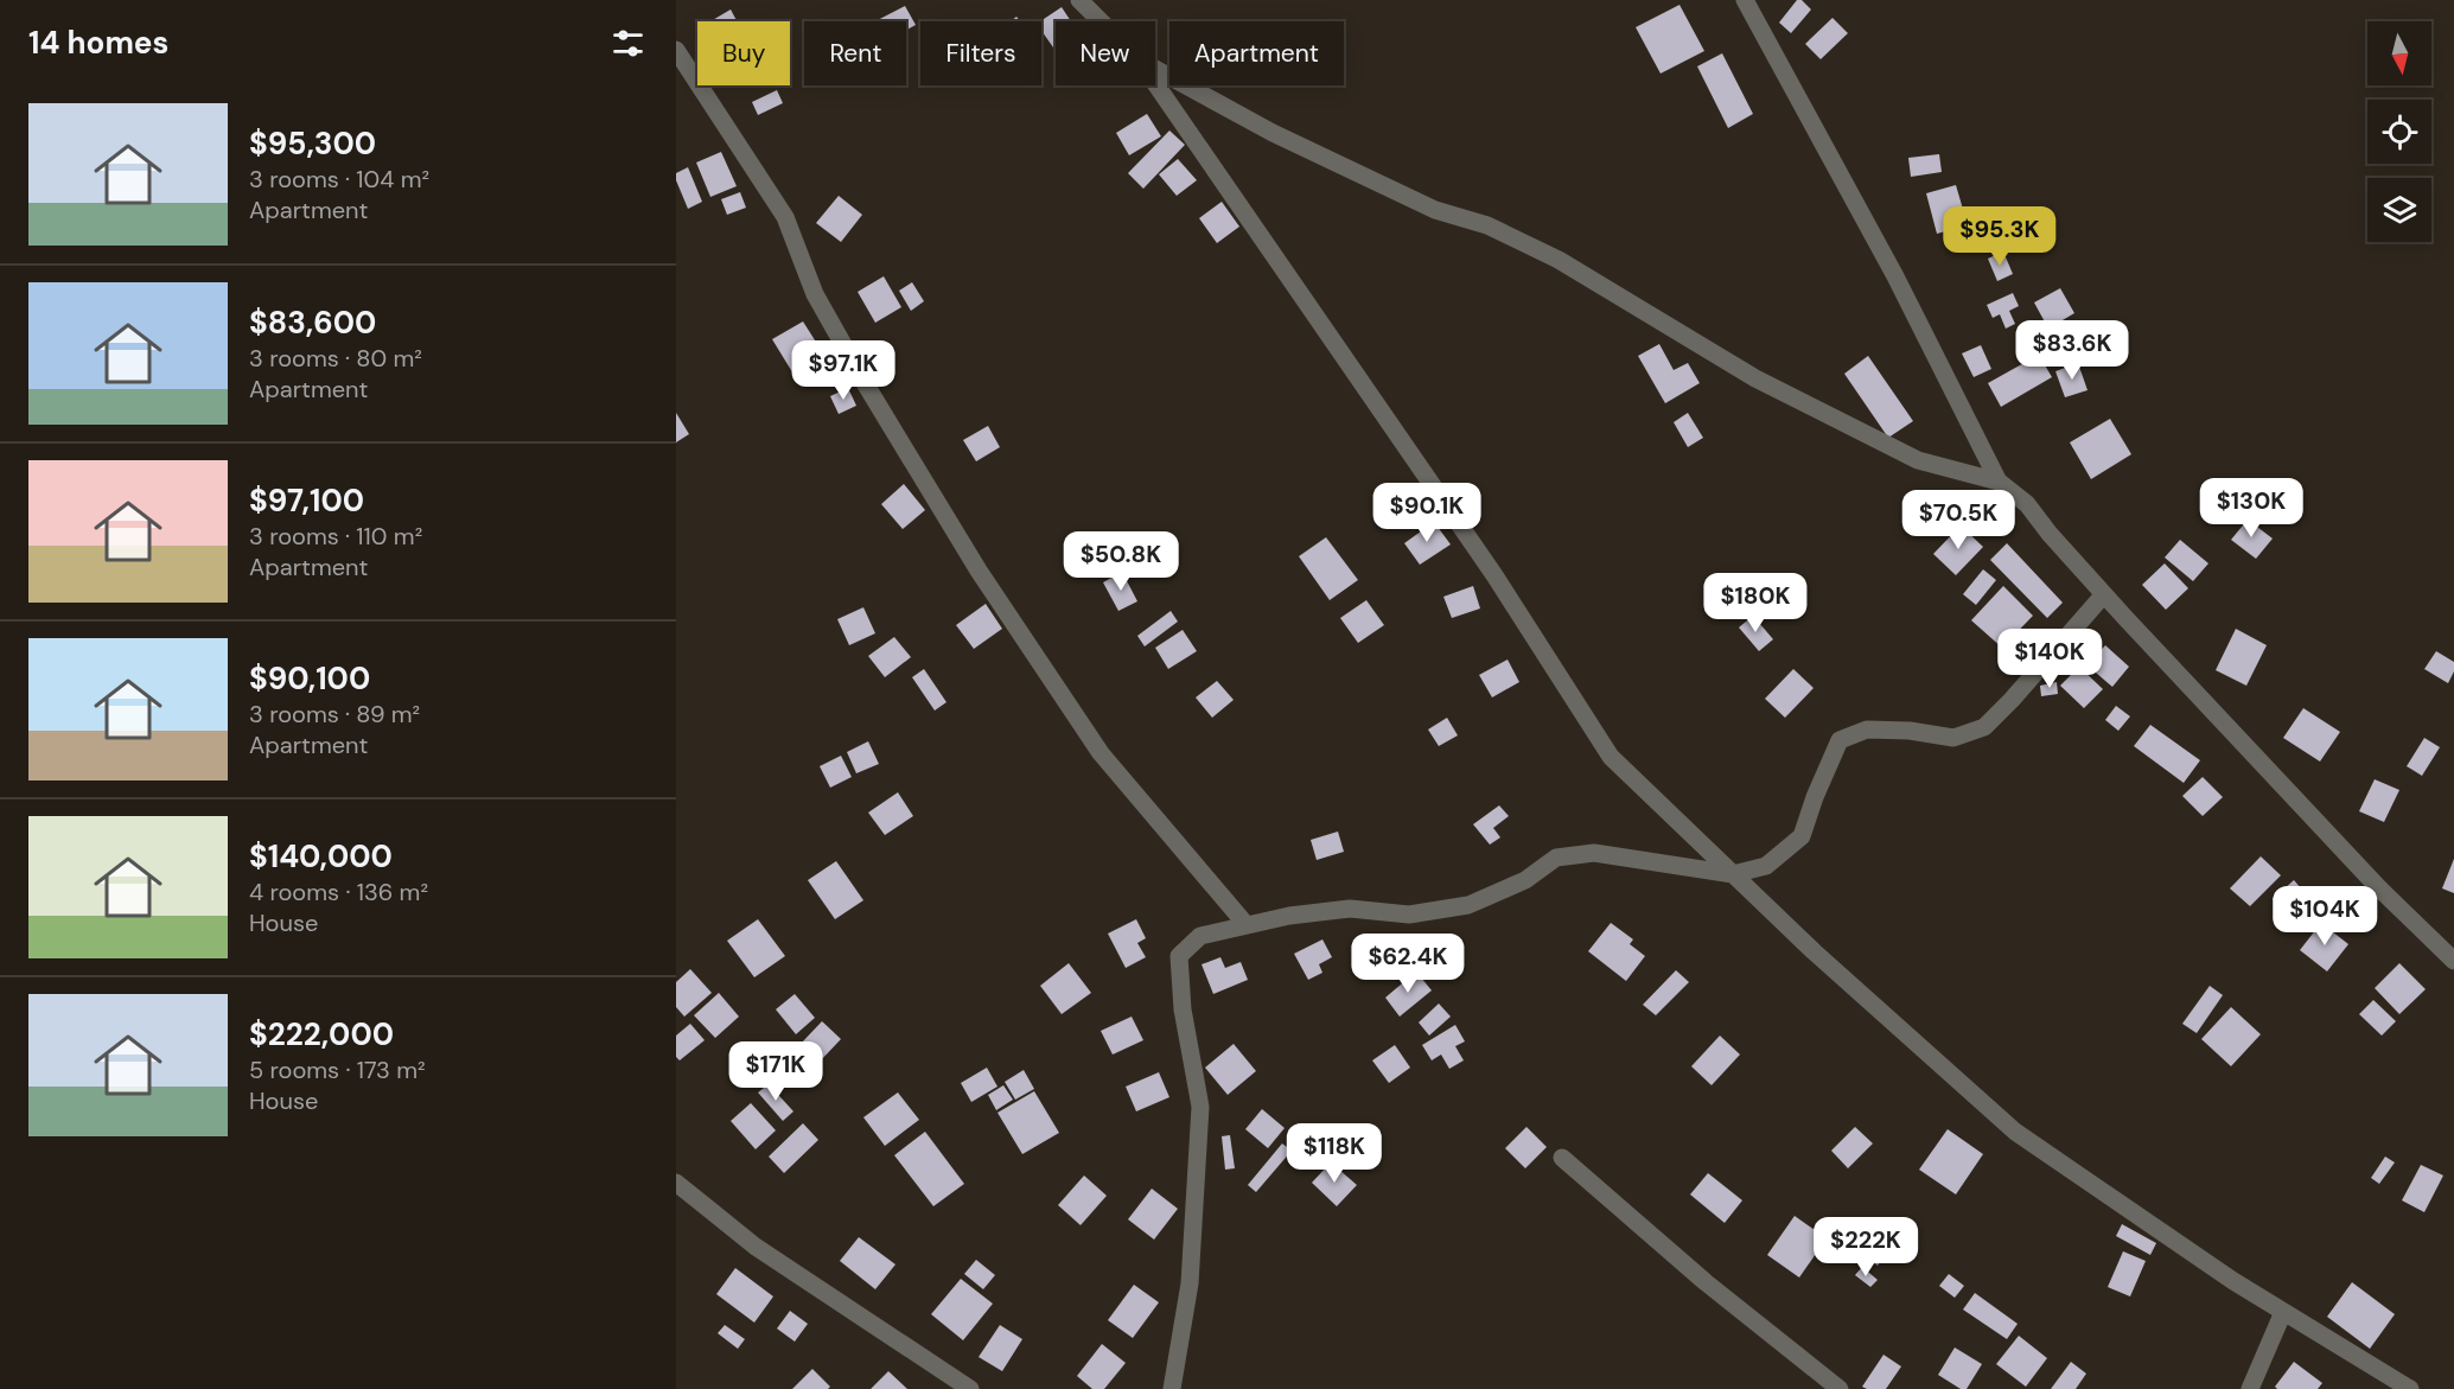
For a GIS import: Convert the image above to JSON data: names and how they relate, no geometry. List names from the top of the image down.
{
  "north": "bottom",
  "page": {
    "heading": "14 homes",
    "chip": [
      "Buy",
      "Rent",
      "Filters",
      "New",
      "Apartment"
    ],
    "list": [
      {
        "name": "$95,300",
        "note": "3 rooms · 104 m² · Apartment"
      },
      {
        "name": "$83,600",
        "note": "3 rooms · 80 m² · Apartment"
      },
      {
        "name": "$97,100",
        "note": "3 rooms · 110 m² · Apartment"
      },
      {
        "name": "$90,100",
        "note": "3 rooms · 89 m² · Apartment"
      },
      {
        "name": "$140,000",
        "note": "4 rooms · 136 m² · House"
      },
      {
        "name": "$222,000",
        "note": "5 rooms · 173 m² · House"
      }
    ],
    "price": [
      "$95.3K",
      "$83.6K",
      "$97.1K",
      "$130K",
      "$90.1K",
      "$70.5K",
      "$50.8K",
      "$180K",
      "$140K",
      "$104K",
      "$62.4K",
      "$171K",
      "$118K",
      "$222K"
    ]
  }
}
